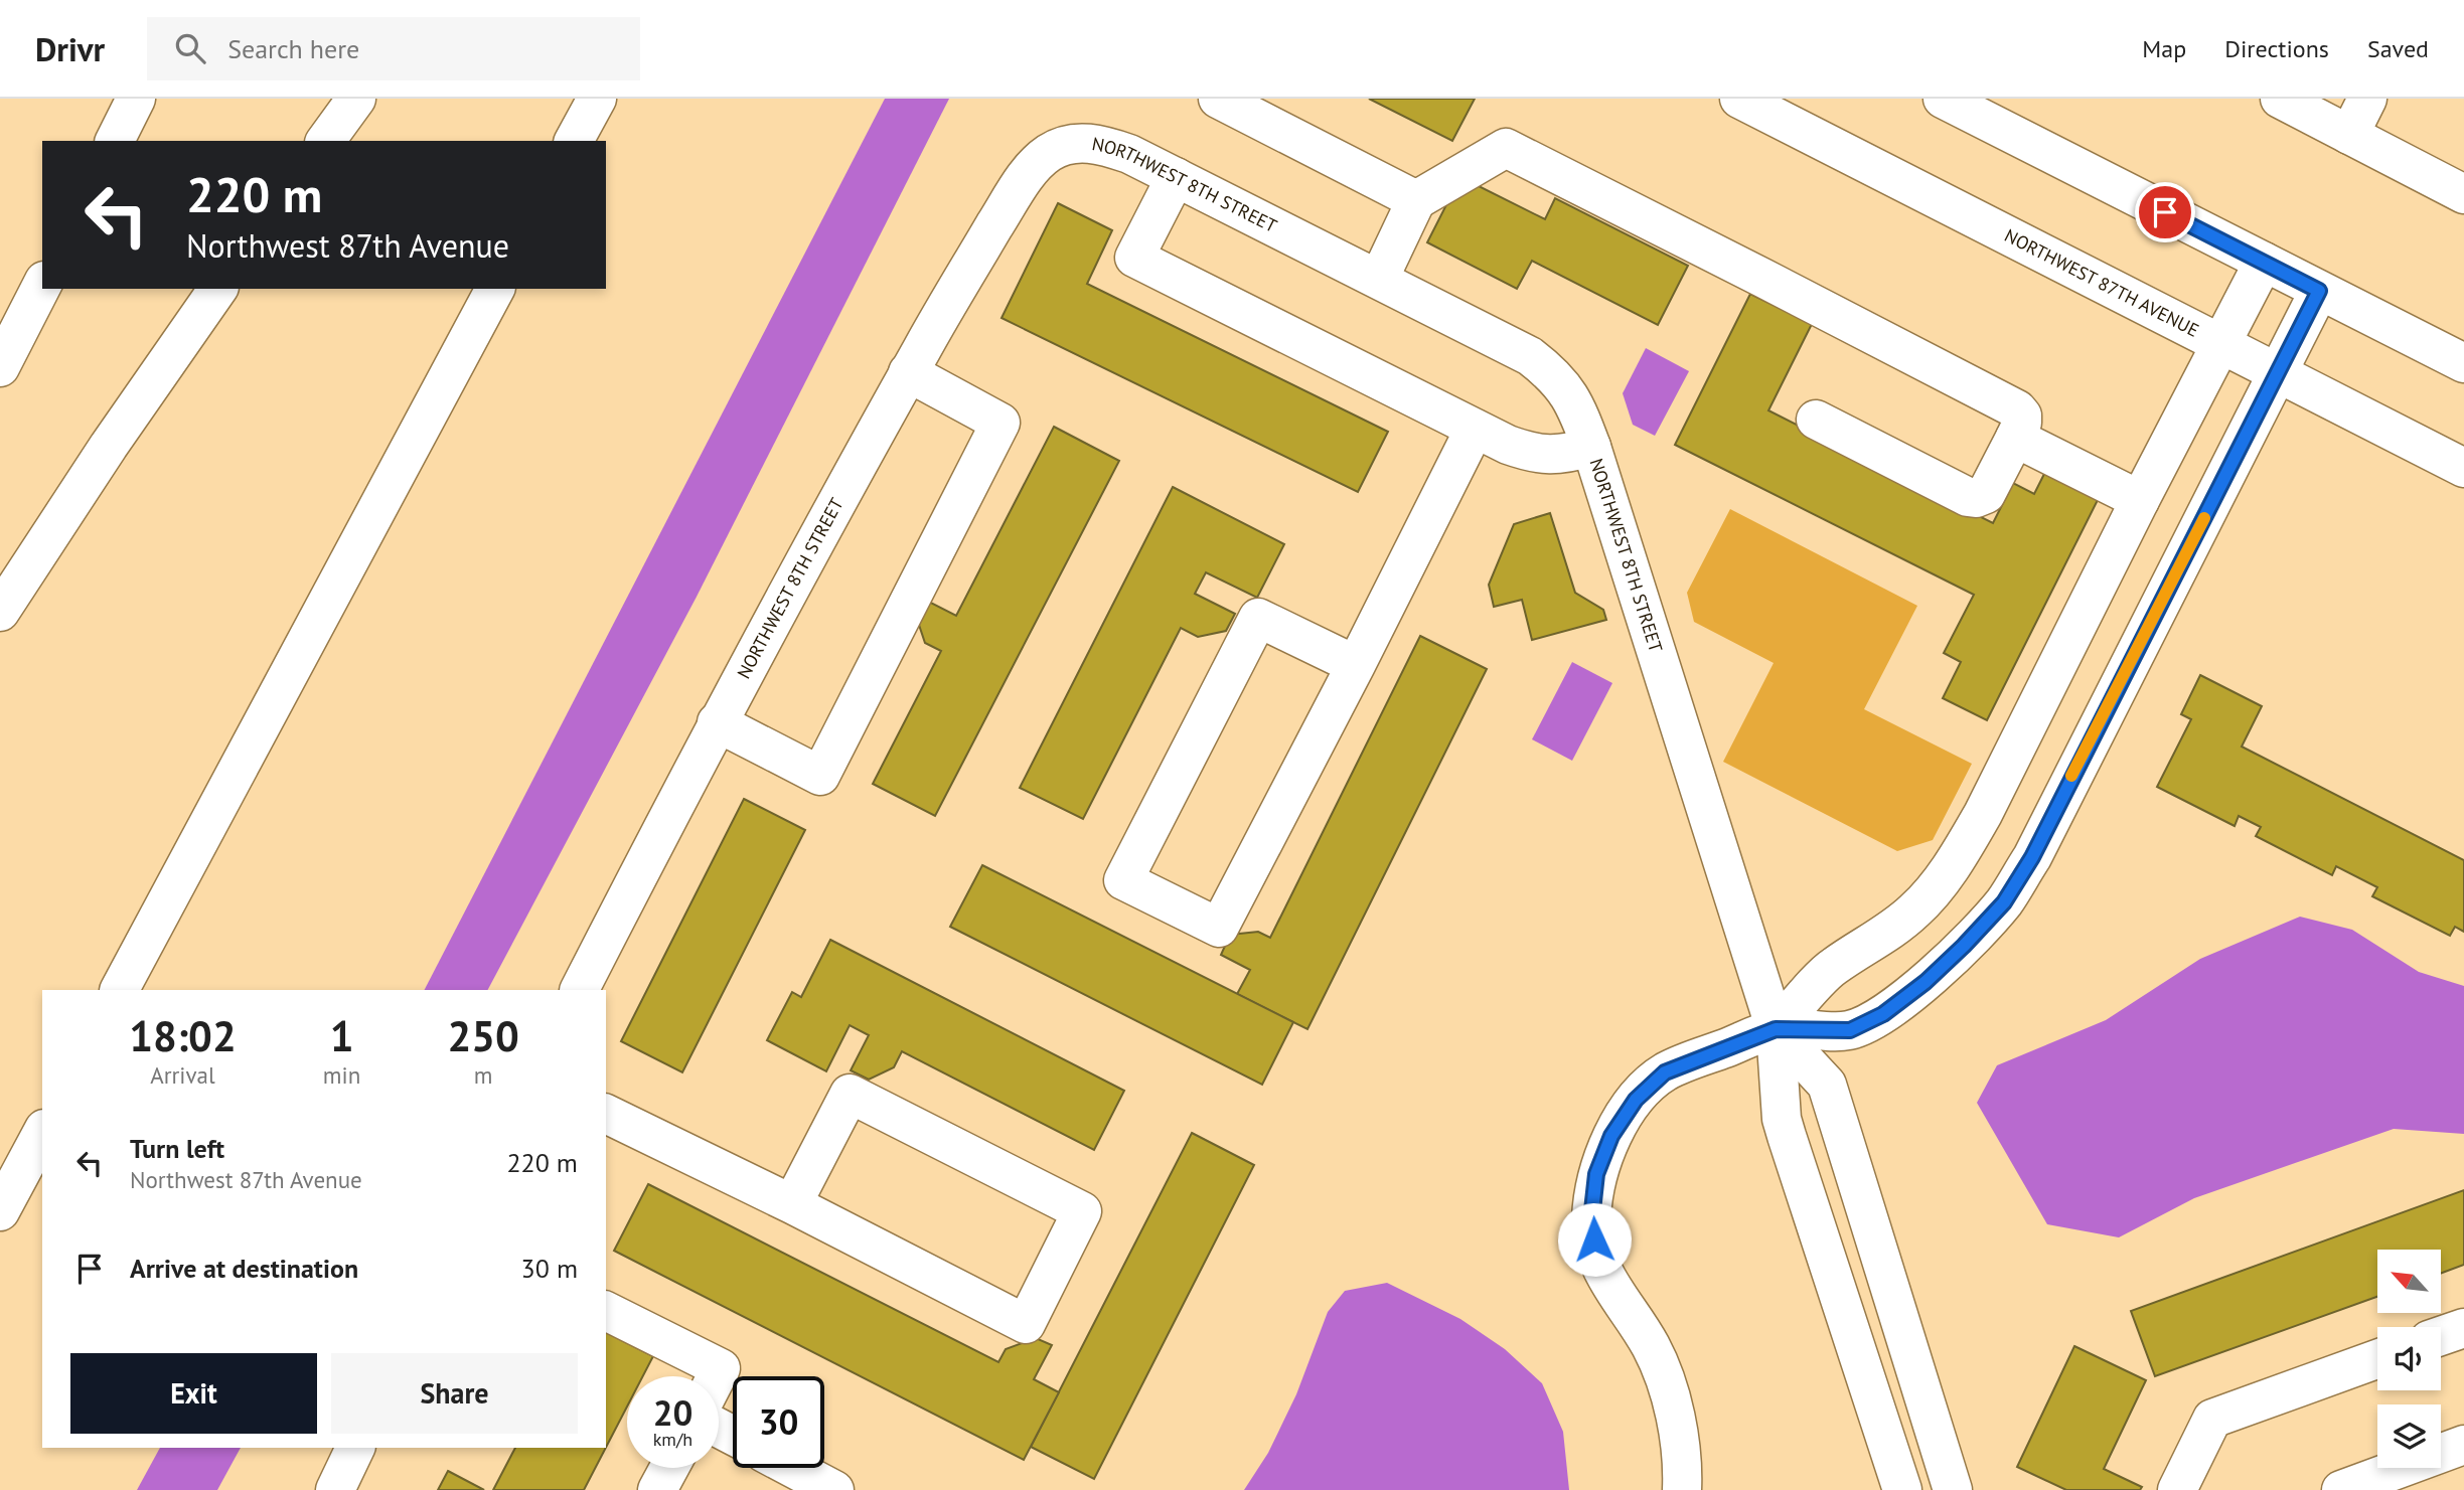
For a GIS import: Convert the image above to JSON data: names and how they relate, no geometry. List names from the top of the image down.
{
  "streets": {
    "main road": ["NORTHWEST 8TH STREET", "NORTHWEST 87TH AVENUE"]
  },
  "north": "top left",
  "page": {
    "header": "Drivr",
    "search": "Search here",
    "nav": ["Map", "Directions", "Saved"],
    "turn": ["220 m", "Northwest 87th Avenue"],
    "eta": [
      "18:02",
      "Arrival",
      "1",
      "min",
      "250",
      "m"
    ],
    "list": [
      {
        "name": "Turn left",
        "note": "Northwest 87th Avenue",
        "value": "220 m"
      },
      {
        "name": "Arrive at destination",
        "value": "30 m"
      }
    ],
    "buttons": ["Exit", "Share"],
    "speed": "20 km/h",
    "limit": "30"
  }
}
